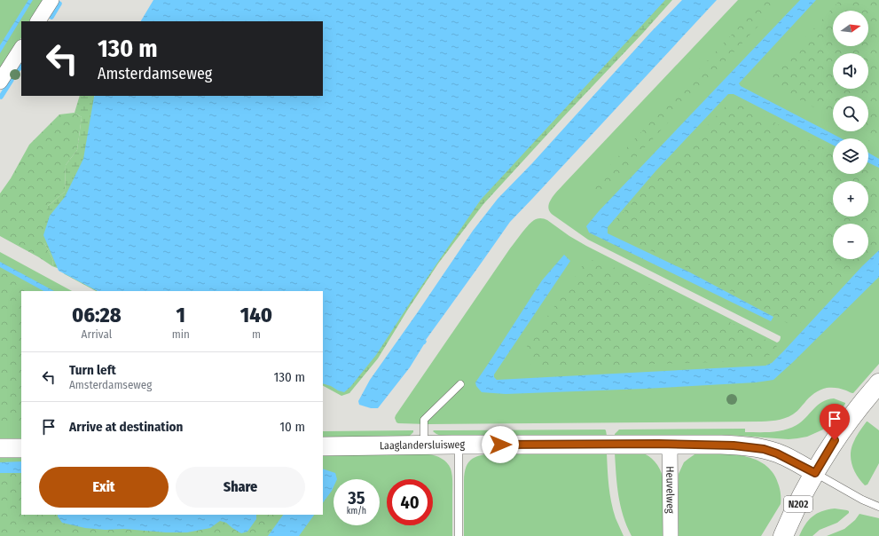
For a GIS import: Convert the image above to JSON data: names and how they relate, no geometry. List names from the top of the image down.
{
  "streets": {
    "main road": ["N202"],
    "street": ["Laaglandersluisweg", "Heuvelweg"]
  },
  "crossings": [
    ["Laaglandersluisweg", "Heuvelweg"],
    ["Laaglandersluisweg", "N202"]
  ],
  "north": "right",
  "page": {
    "map_buttons": ["+", "−"],
    "turn": ["130 m", "Amsterdamseweg"],
    "eta": [
      "06:28",
      "Arrival",
      "1",
      "min",
      "140",
      "m"
    ],
    "list": [
      {
        "name": "Turn left",
        "note": "Amsterdamseweg",
        "value": "130 m"
      },
      {
        "name": "Arrive at destination",
        "value": "10 m"
      }
    ],
    "buttons": ["Exit", "Share"],
    "speed": "35 km/h",
    "limit": "40"
  }
}
